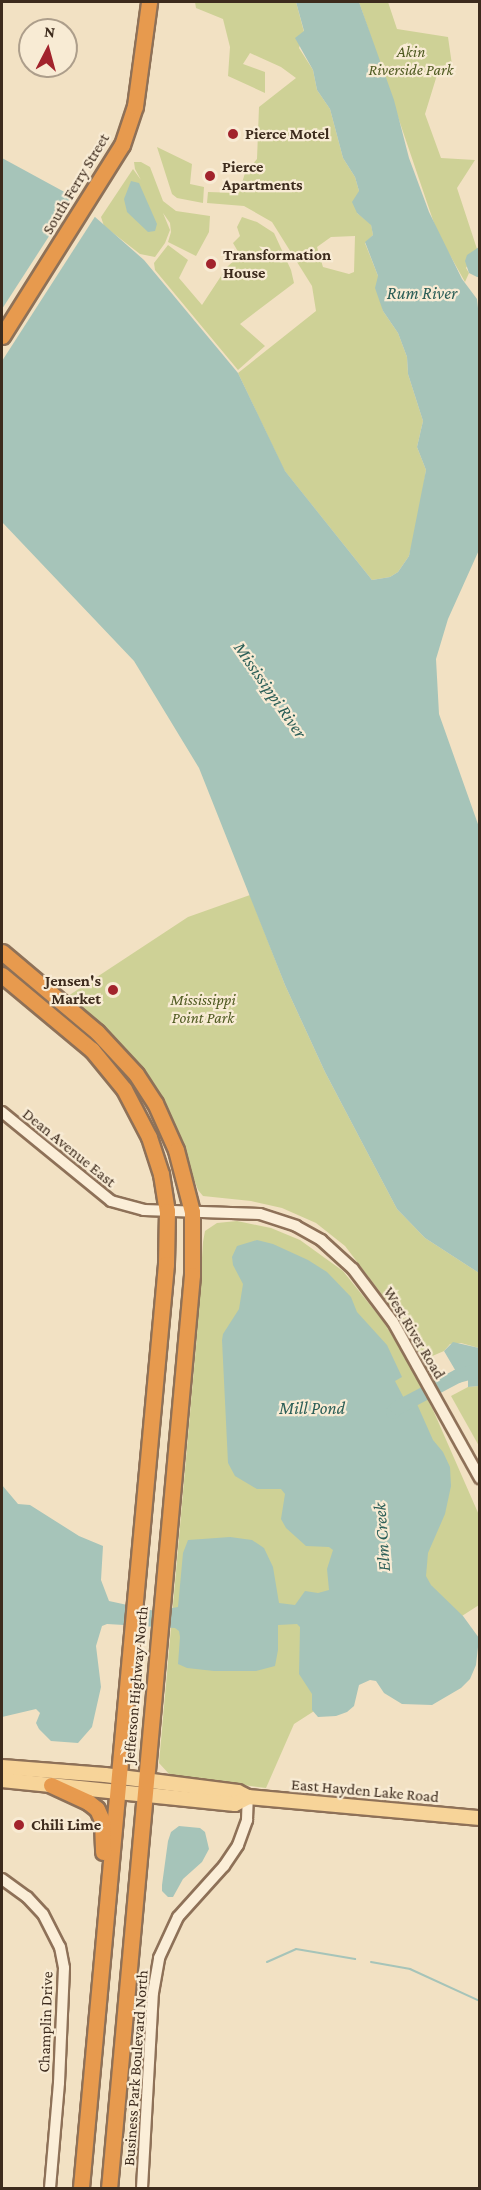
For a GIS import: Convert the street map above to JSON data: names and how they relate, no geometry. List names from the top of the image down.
{
  "streets": {
    "highway": ["South Ferry Street", "Jefferson Highway North"],
    "main road": ["East Hayden Lake Road"],
    "street": [
      "Dean Avenue East",
      "West River Road",
      "Champlin Drive",
      "Business Park Boulevard North"
    ]
  },
  "crossings": [
    ["Dean Avenue East", "West River Road"],
    ["Dean Avenue East", "Jefferson Highway North"],
    ["West River Road", "Jefferson Highway North"],
    ["Jefferson Highway North", "East Hayden Lake Road"],
    ["East Hayden Lake Road", "Business Park Boulevard North"]
  ],
  "water": [
    "Rum River",
    "Mississippi River",
    "Mill Pond",
    "Elm Creek"
  ],
  "parks": ["Akin Riverside Park", "Mississippi Point Park"],
  "places": [
    "Pierce Motel",
    "Pierce Apartments",
    "Transformation House",
    "Jensen's Market",
    "Chili Lime"
  ],
  "north": "top"
}
